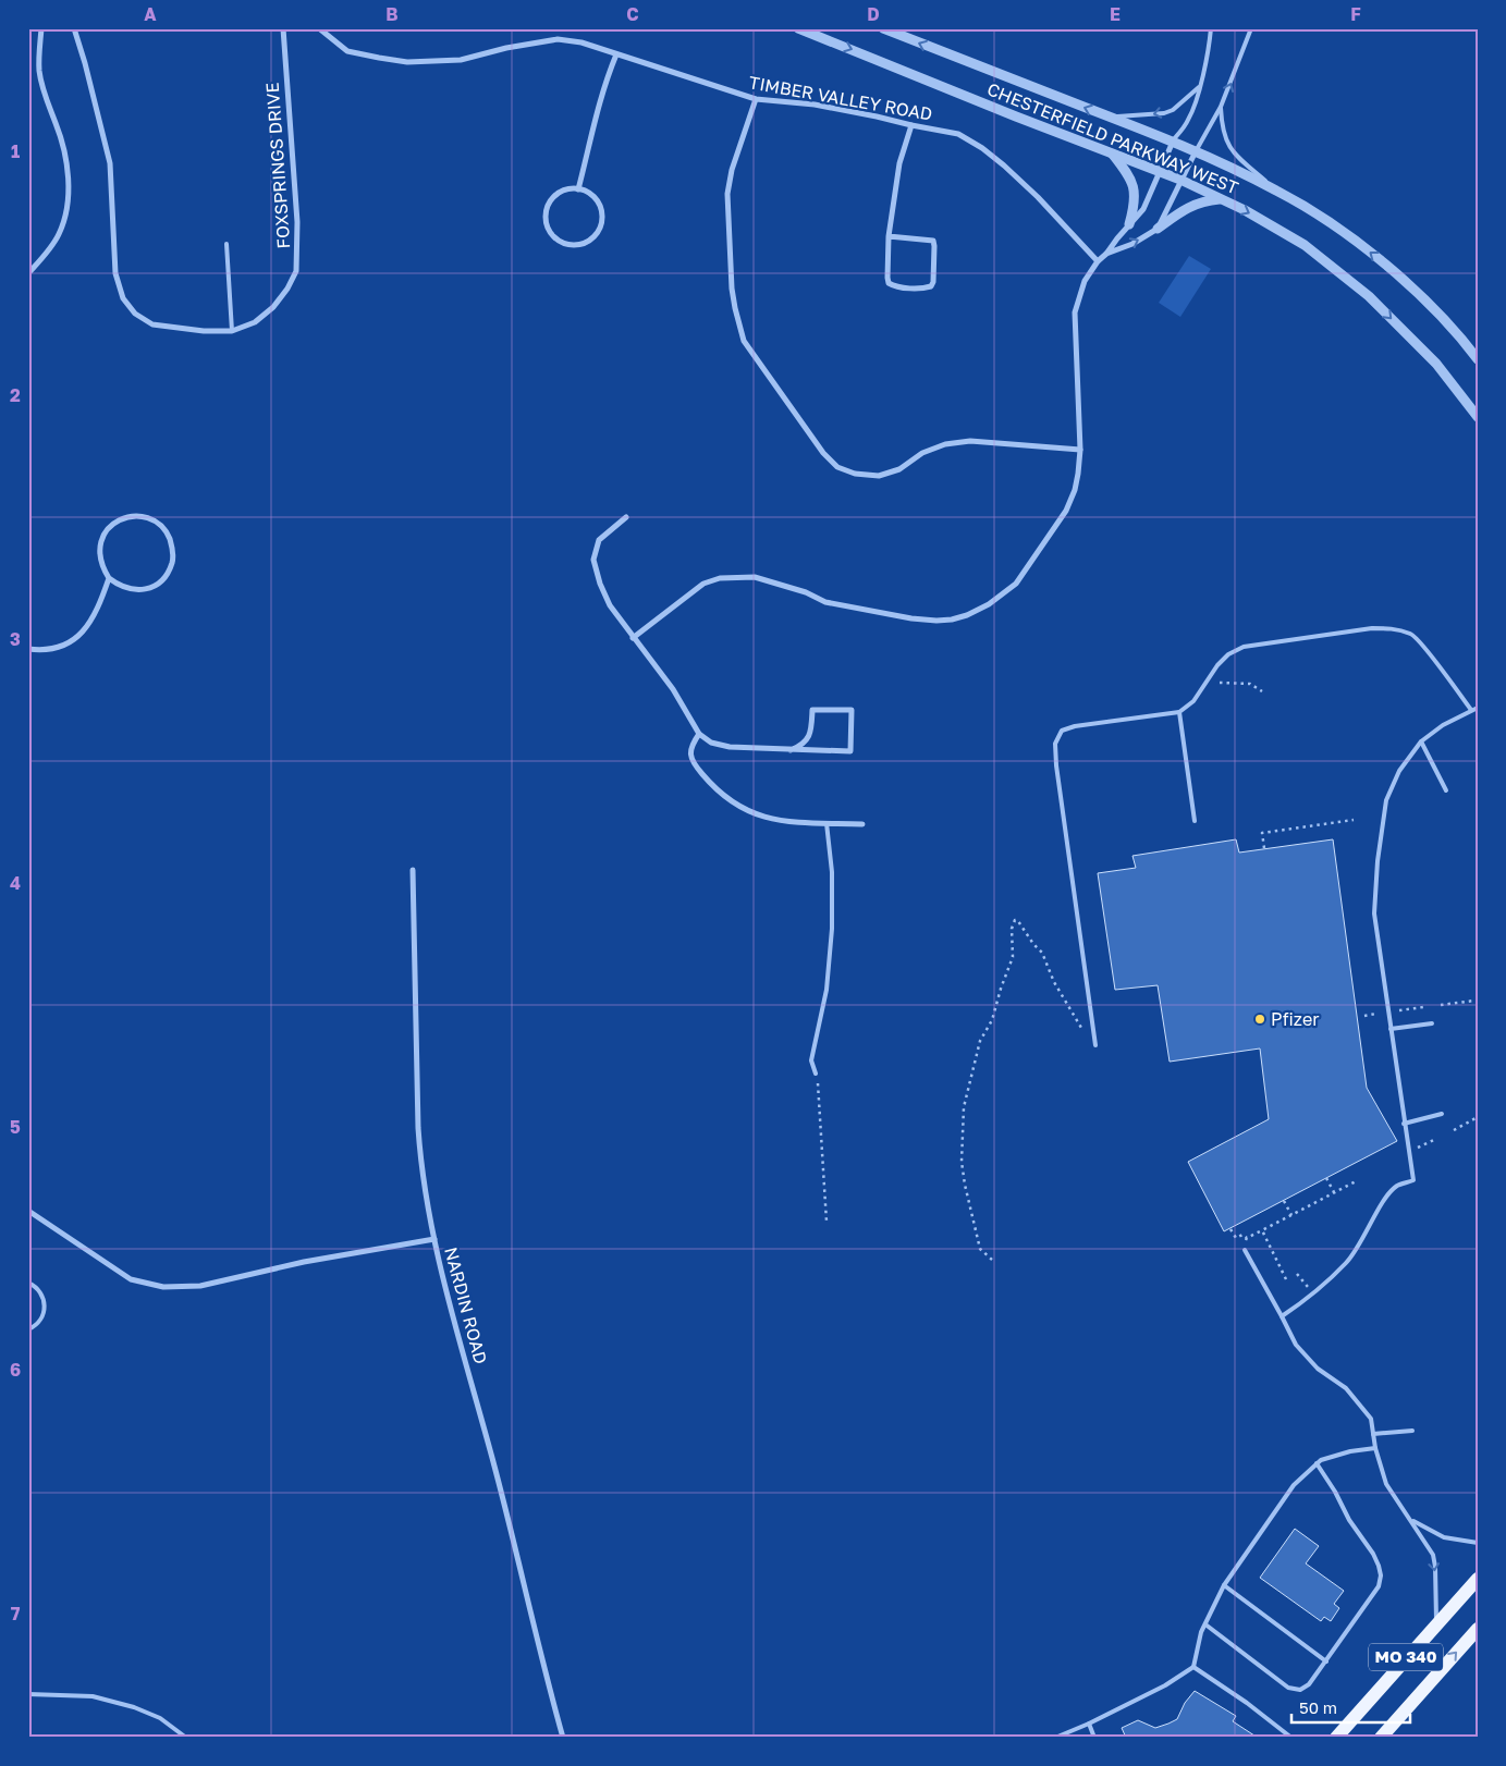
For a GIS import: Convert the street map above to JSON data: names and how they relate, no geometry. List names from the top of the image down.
{
  "streets": {
    "main road": ["MO 340"],
    "street": [
      "TIMBER VALLEY ROAD",
      "CHESTERFIELD PARKWAY WEST",
      "FOXSPRINGS DRIVE",
      "NARDIN ROAD"
    ]
  },
  "places": ["Pfizer"],
  "scale_bar": "50 m",
  "grid": {
    "columns": [
      "A",
      "B",
      "C",
      "D",
      "E",
      "F"
    ],
    "rows": [
      "1",
      "2",
      "3",
      "4",
      "5",
      "6",
      "7"
    ]
  }
}
